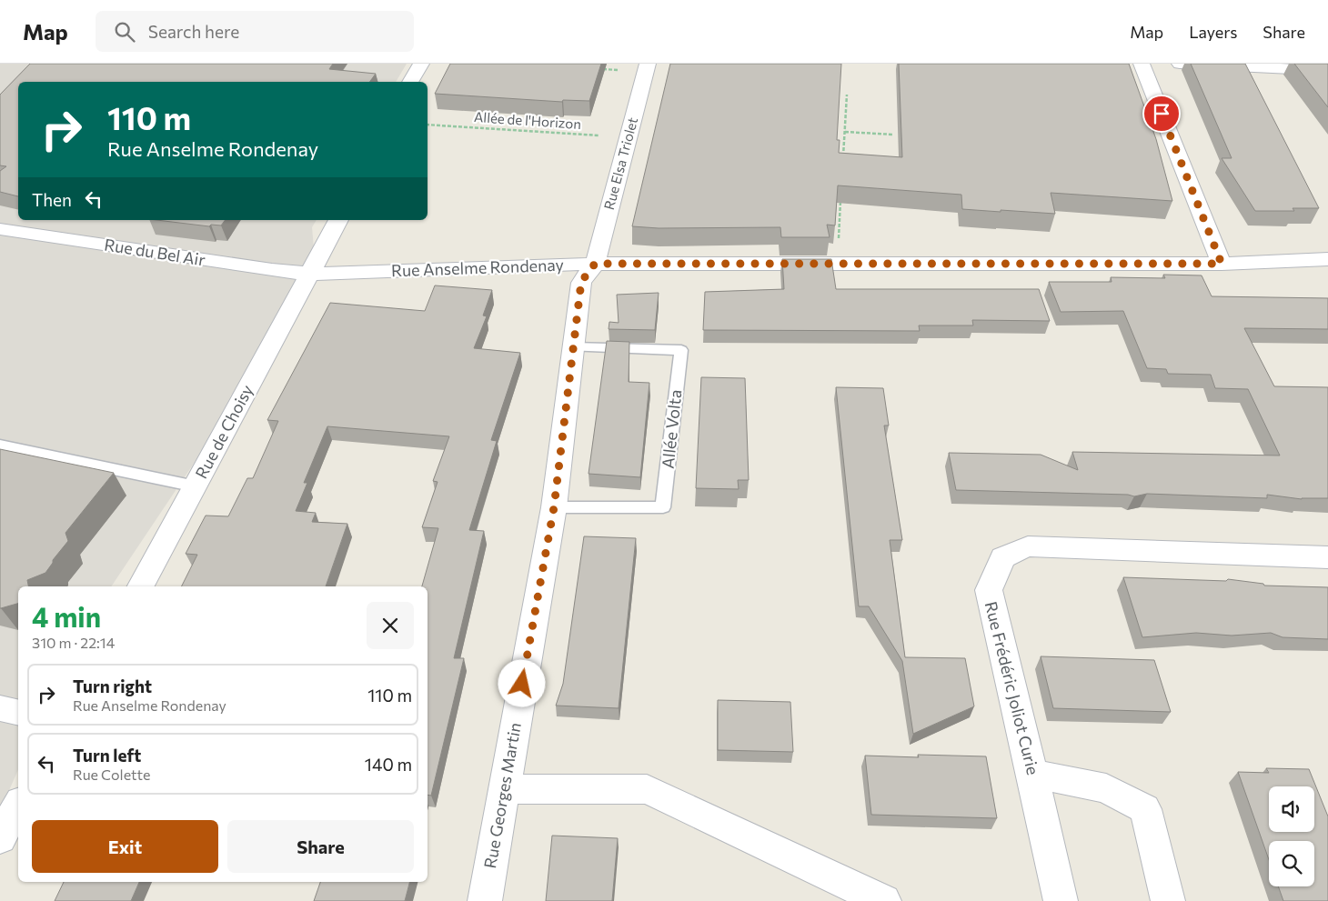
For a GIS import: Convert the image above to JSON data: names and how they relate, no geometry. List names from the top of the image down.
{
  "streets": {
    "street": [
      "Rue Elsa Triolet",
      "Rue du Bel Air",
      "Rue Anselme Rondenay",
      "Rue de Choisy",
      "Rue Frédéric Joliot Curie",
      "Rue Georges Martin"
    ],
    "lane": ["Allée Volta"],
    "path": ["Allée de l'Horizon"]
  },
  "crossings": [
    ["Allée de l'Horizon", "Rue Elsa Triolet"],
    ["Rue Elsa Triolet", "Rue Anselme Rondenay"],
    ["Rue Elsa Triolet", "Rue Georges Martin"],
    ["Rue du Bel Air", "Rue Anselme Rondenay"],
    ["Rue du Bel Air", "Rue de Choisy"],
    ["Rue Anselme Rondenay", "Rue de Choisy"],
    ["Rue Anselme Rondenay", "Rue Georges Martin"],
    ["Allée Volta", "Rue Georges Martin"]
  ],
  "page": {
    "header": "Map",
    "search": "Search here",
    "nav": ["Map", "Layers", "Share"],
    "turn": ["110 m", "Rue Anselme Rondenay"],
    "then": "Then",
    "heading": ["4 min", "310 m · 22:14"],
    "list": [
      {
        "name": "Turn right",
        "note": "Rue Anselme Rondenay",
        "value": "110 m"
      },
      {
        "name": "Turn left",
        "note": "Rue Colette",
        "value": "140 m"
      }
    ],
    "buttons": ["Exit", "Share"]
  }
}
